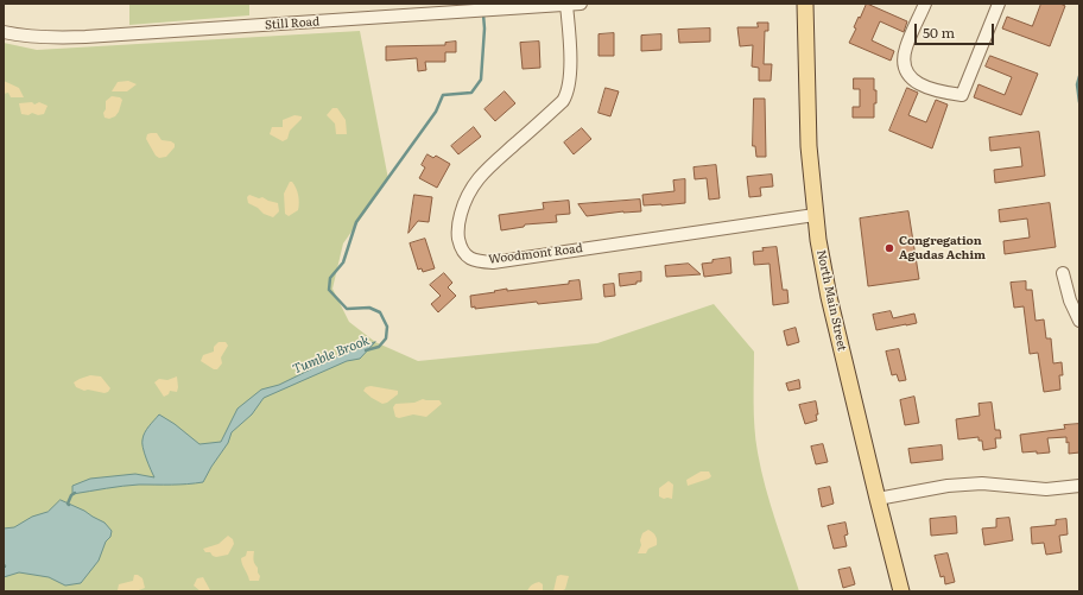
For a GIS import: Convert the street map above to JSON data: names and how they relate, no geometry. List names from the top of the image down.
{
  "streets": {
    "main road": ["North Main Street"],
    "street": ["Still Road", "Woodmont Road"]
  },
  "crossings": [
    ["Still Road", "Woodmont Road"],
    ["Woodmont Road", "North Main Street"]
  ],
  "water": ["Tumble Brook"],
  "places": ["Congregation Agudas Achim"],
  "scale_bar": "50 m"
}
